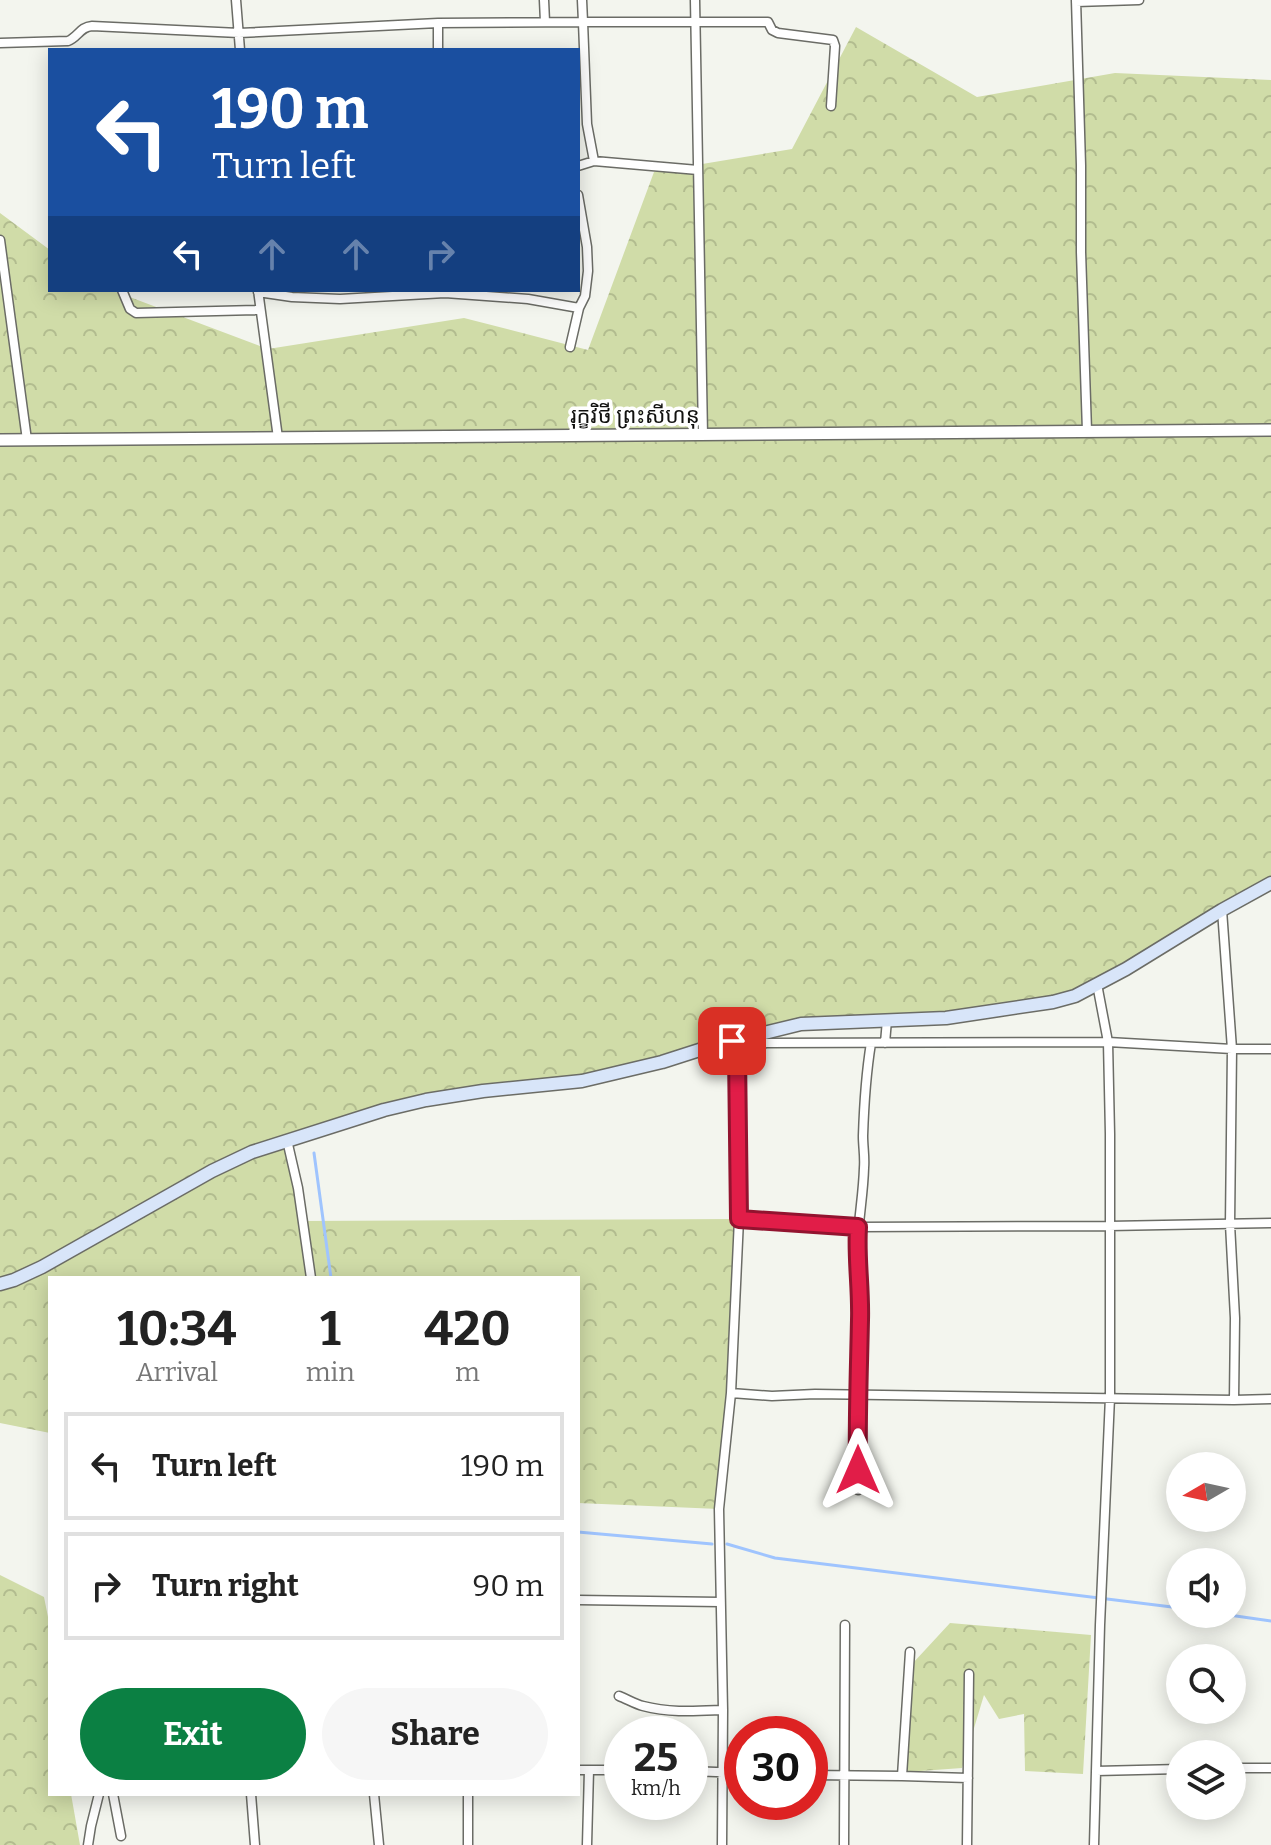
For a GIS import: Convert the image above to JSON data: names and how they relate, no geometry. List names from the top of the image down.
{
  "streets": {
    "street": ["រុក្ខវិថី ព្រះសីហនុ"]
  },
  "north": "left",
  "page": {
    "turn": ["190 m", "Turn left"],
    "eta": [
      "10:34",
      "Arrival",
      "1",
      "min",
      "420",
      "m"
    ],
    "list": [
      {
        "name": "Turn left",
        "value": "190 m"
      },
      {
        "name": "Turn right",
        "value": "90 m"
      }
    ],
    "buttons": ["Exit", "Share"],
    "speed": "25 km/h",
    "limit": "30"
  }
}
